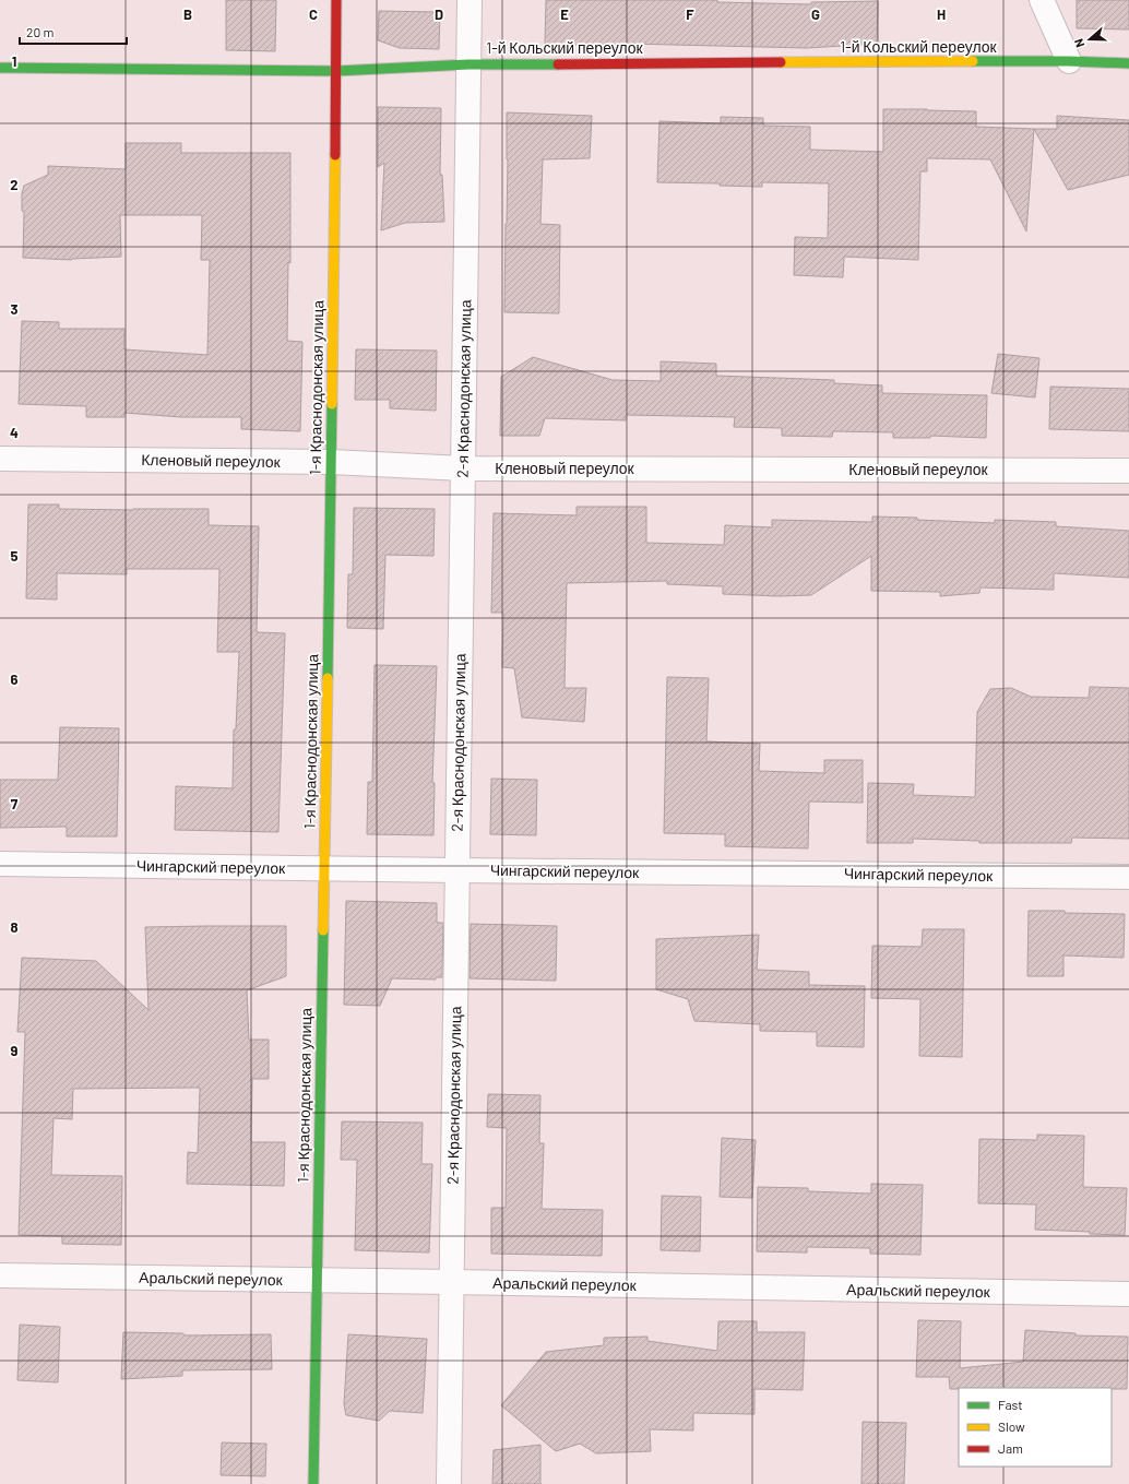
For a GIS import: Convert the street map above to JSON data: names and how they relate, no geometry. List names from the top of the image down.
{
  "streets": {
    "street": [
      "1-й Кольский переулок",
      "1-я Краснодонская улица",
      "2-я Краснодонская улица",
      "Кленовый переулок",
      "Чингарский переулок",
      "Аральский переулок"
    ]
  },
  "crossings": [
    ["1-й Кольский переулок", "1-я Краснодонская улица"],
    ["1-й Кольский переулок", "2-я Краснодонская улица"],
    ["1-я Краснодонская улица", "Кленовый переулок"],
    ["1-я Краснодонская улица", "Чингарский переулок"],
    ["1-я Краснодонская улица", "Аральский переулок"],
    ["2-я Краснодонская улица", "Кленовый переулок"],
    ["2-я Краснодонская улица", "Чингарский переулок"],
    ["2-я Краснодонская улица", "Аральский переулок"]
  ],
  "legend": ["Fast", "Slow", "Jam"],
  "scale_bar": "20 m",
  "north": "left",
  "grid": {
    "columns": [
      "B",
      "C",
      "D",
      "E",
      "F",
      "G",
      "H"
    ],
    "rows": [
      "1",
      "2",
      "3",
      "4",
      "5",
      "6",
      "7",
      "8",
      "9"
    ]
  }
}
